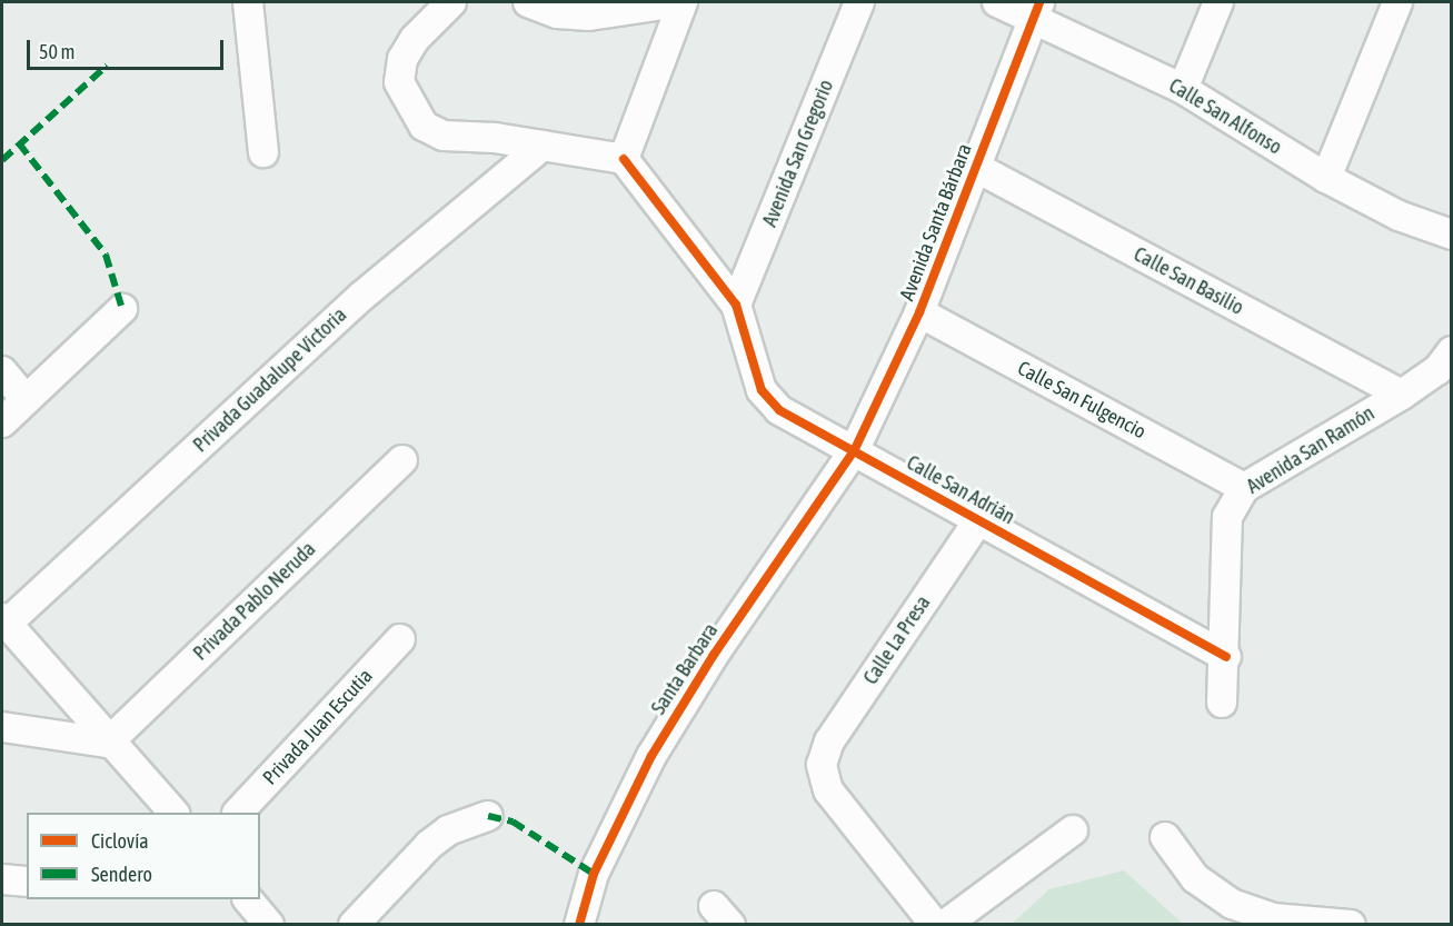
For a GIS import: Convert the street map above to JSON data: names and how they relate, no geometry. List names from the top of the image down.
{
  "streets": {
    "street": [
      "Calle San Alfonso",
      "Avenida San Gregorio",
      "Avenida Santa Bárbara",
      "Calle San Basilio",
      "Privada Guadalupe Victoria",
      "Calle San Fulgencio",
      "Avenida San Ramón",
      "Calle San Adrián",
      "Privada Pablo Neruda",
      "Calle La Presa",
      "Santa Barbara",
      "Privada Juan Escutia"
    ]
  },
  "crossings": [
    ["Calle San Alfonso", "Avenida Santa Bárbara"],
    ["Avenida San Gregorio", "Calle San Adrián"],
    ["Avenida Santa Bárbara", "Calle San Basilio"],
    ["Avenida Santa Bárbara", "Calle San Fulgencio"],
    ["Avenida Santa Bárbara", "Calle San Adrián"],
    ["Avenida Santa Bárbara", "Santa Barbara"],
    ["Calle San Basilio", "Avenida San Ramón"],
    ["Calle San Fulgencio", "Avenida San Ramón"],
    ["Avenida San Ramón", "Calle San Adrián"],
    ["Calle San Adrián", "Calle La Presa"],
    ["Calle San Adrián", "Santa Barbara"]
  ],
  "legend": ["Ciclovía", "Sendero"],
  "scale_bar": "50 m"
}
